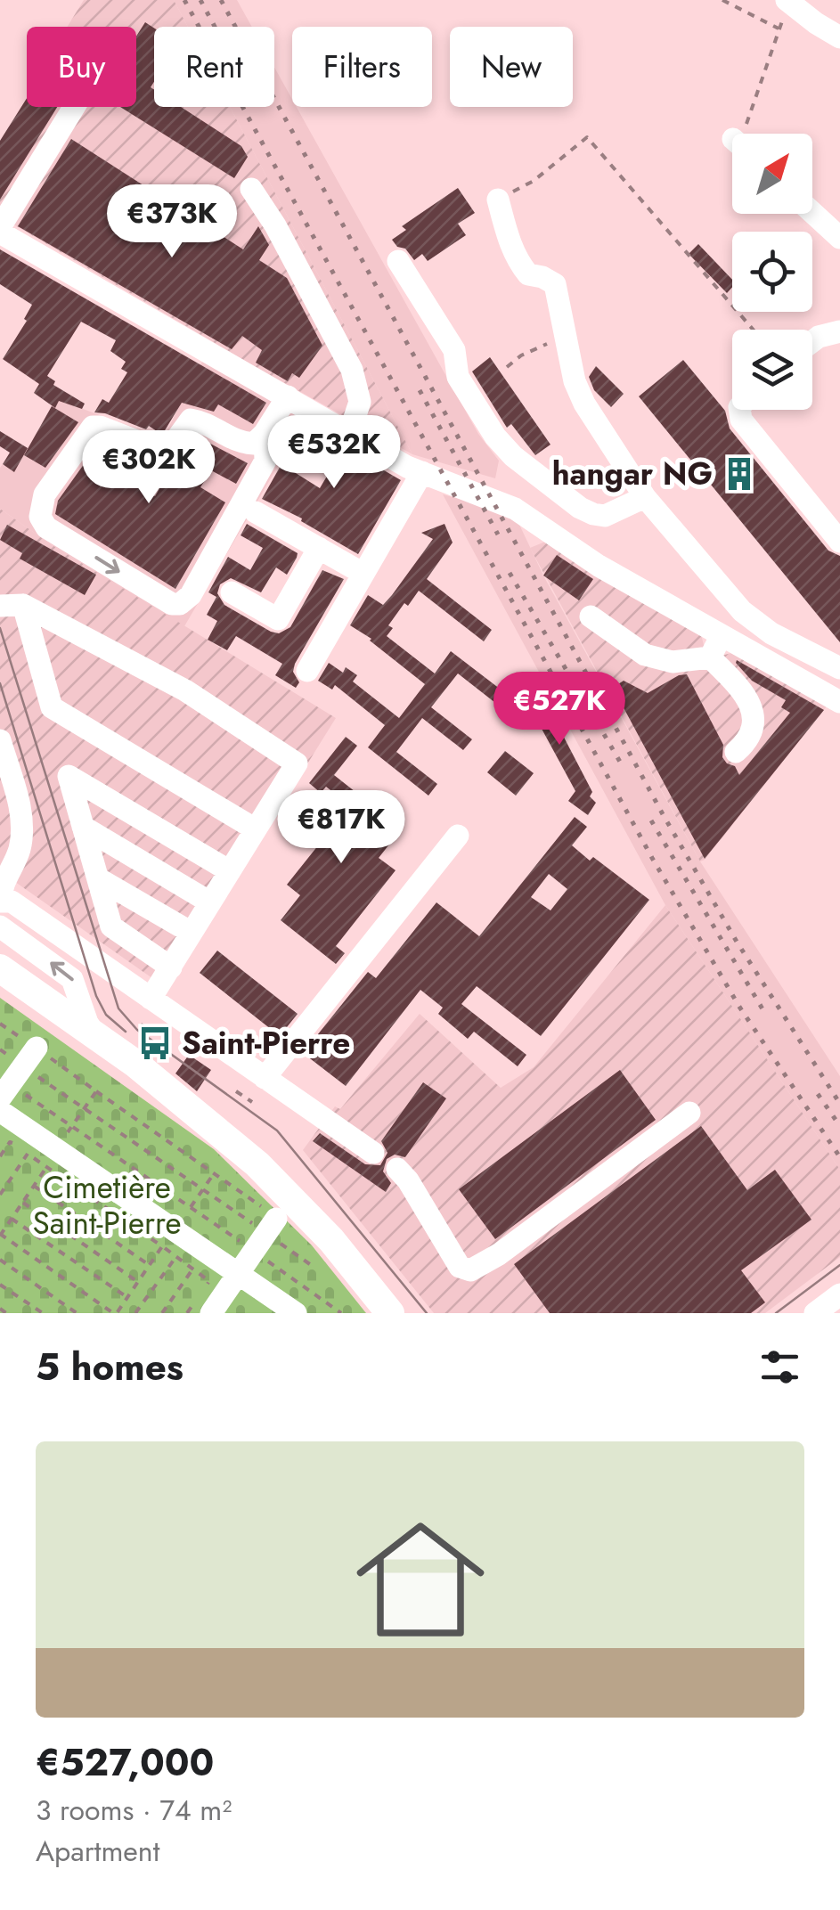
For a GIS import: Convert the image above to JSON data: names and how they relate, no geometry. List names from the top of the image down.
{
  "parks": ["Cimetière Saint-Pierre"],
  "places": {
    "building": ["hangar NG"],
    "bus stop": ["Saint-Pierre"]
  },
  "north": "top right",
  "page": {
    "chip": [
      "Buy",
      "Rent",
      "Filters",
      "New"
    ],
    "price": [
      "€373K",
      "€532K",
      "€302K",
      "€527K",
      "€817K"
    ],
    "heading": "5 homes",
    "list": [
      {
        "name": "€527,000",
        "note": "3 rooms · 74 m² · Apartment"
      }
    ]
  }
}
